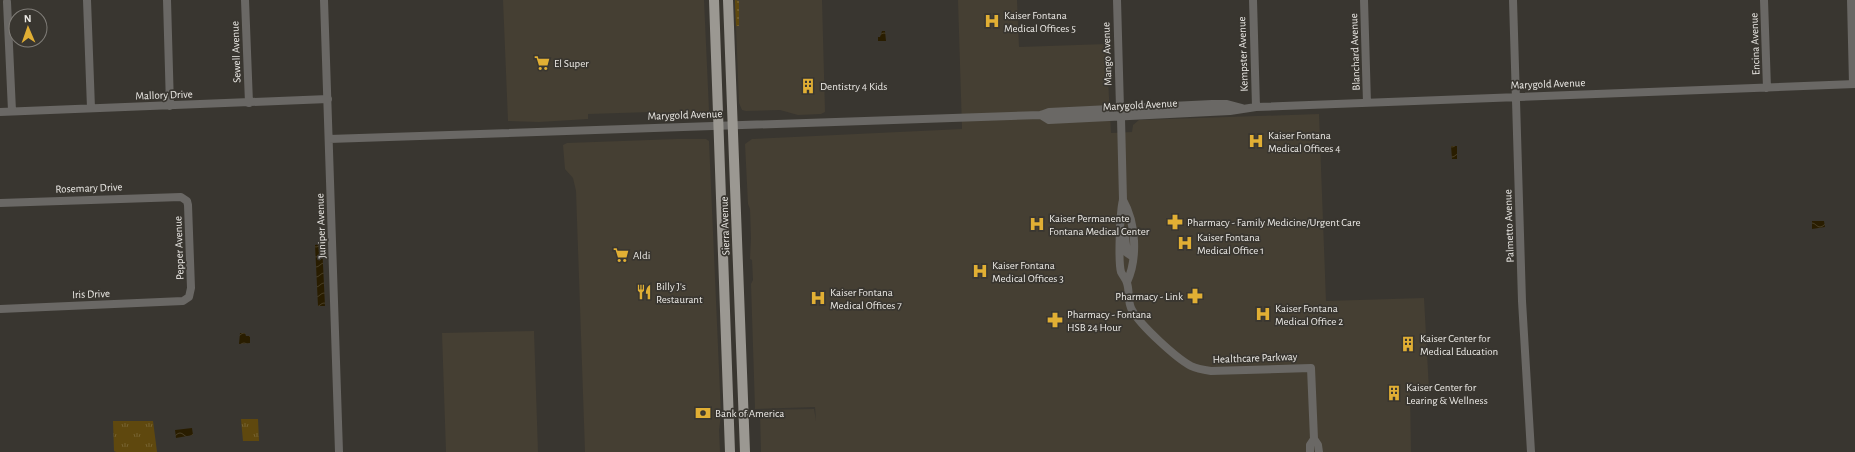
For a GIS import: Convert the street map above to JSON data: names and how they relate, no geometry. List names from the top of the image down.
{
  "streets": {
    "main road": ["Sierra Avenue"],
    "street": [
      "Encina Avenue",
      "Sewell Avenue",
      "Blanchard Avenue",
      "Mango Avenue",
      "Kempster Avenue",
      "Marygold Avenue",
      "Mallory Drive",
      "Rosemary Drive",
      "Juniper Avenue",
      "Palmetto Avenue",
      "Pepper Avenue",
      "Iris Drive",
      "Healthcare Parkway"
    ]
  },
  "crossings": [
    ["Encina Avenue", "Marygold Avenue"],
    ["Sewell Avenue", "Mallory Drive"],
    ["Blanchard Avenue", "Marygold Avenue"],
    ["Mango Avenue", "Marygold Avenue"],
    ["Kempster Avenue", "Marygold Avenue"],
    ["Marygold Avenue", "Juniper Avenue"],
    ["Marygold Avenue", "Sierra Avenue"],
    ["Marygold Avenue", "Palmetto Avenue"],
    ["Marygold Avenue", "Healthcare Parkway"],
    ["Mallory Drive", "Juniper Avenue"],
    ["Rosemary Drive", "Pepper Avenue"],
    ["Pepper Avenue", "Iris Drive"]
  ],
  "places": {
    "hospital": [
      "Kaiser Fontana Medical Offices 5",
      "Kaiser Fontana Medical Offices 4",
      "Kaiser Permanente Fontana Medical Center",
      "Kaiser Fontana Medical Office 1",
      "Kaiser Fontana Medical Offices 3",
      "Kaiser Fontana Medical Offices 7",
      "Kaiser Fontana Medical Office 2"
    ],
    "supermarket": ["El Super", "Aldi"],
    "building": ["Dentistry 4 Kids", "Kaiser Center for Medical Education", "Kaiser Center for Learing & Wellness"],
    "pharmacy": ["Pharmacy - Family Medicine/Urgent Care", "Pharmacy - Link", "Pharmacy - Fontana HSB 24 Hour"],
    "restaurant": ["Billy J's Restaurant"],
    "bank": ["Bank of America"]
  },
  "north": "top"
}
